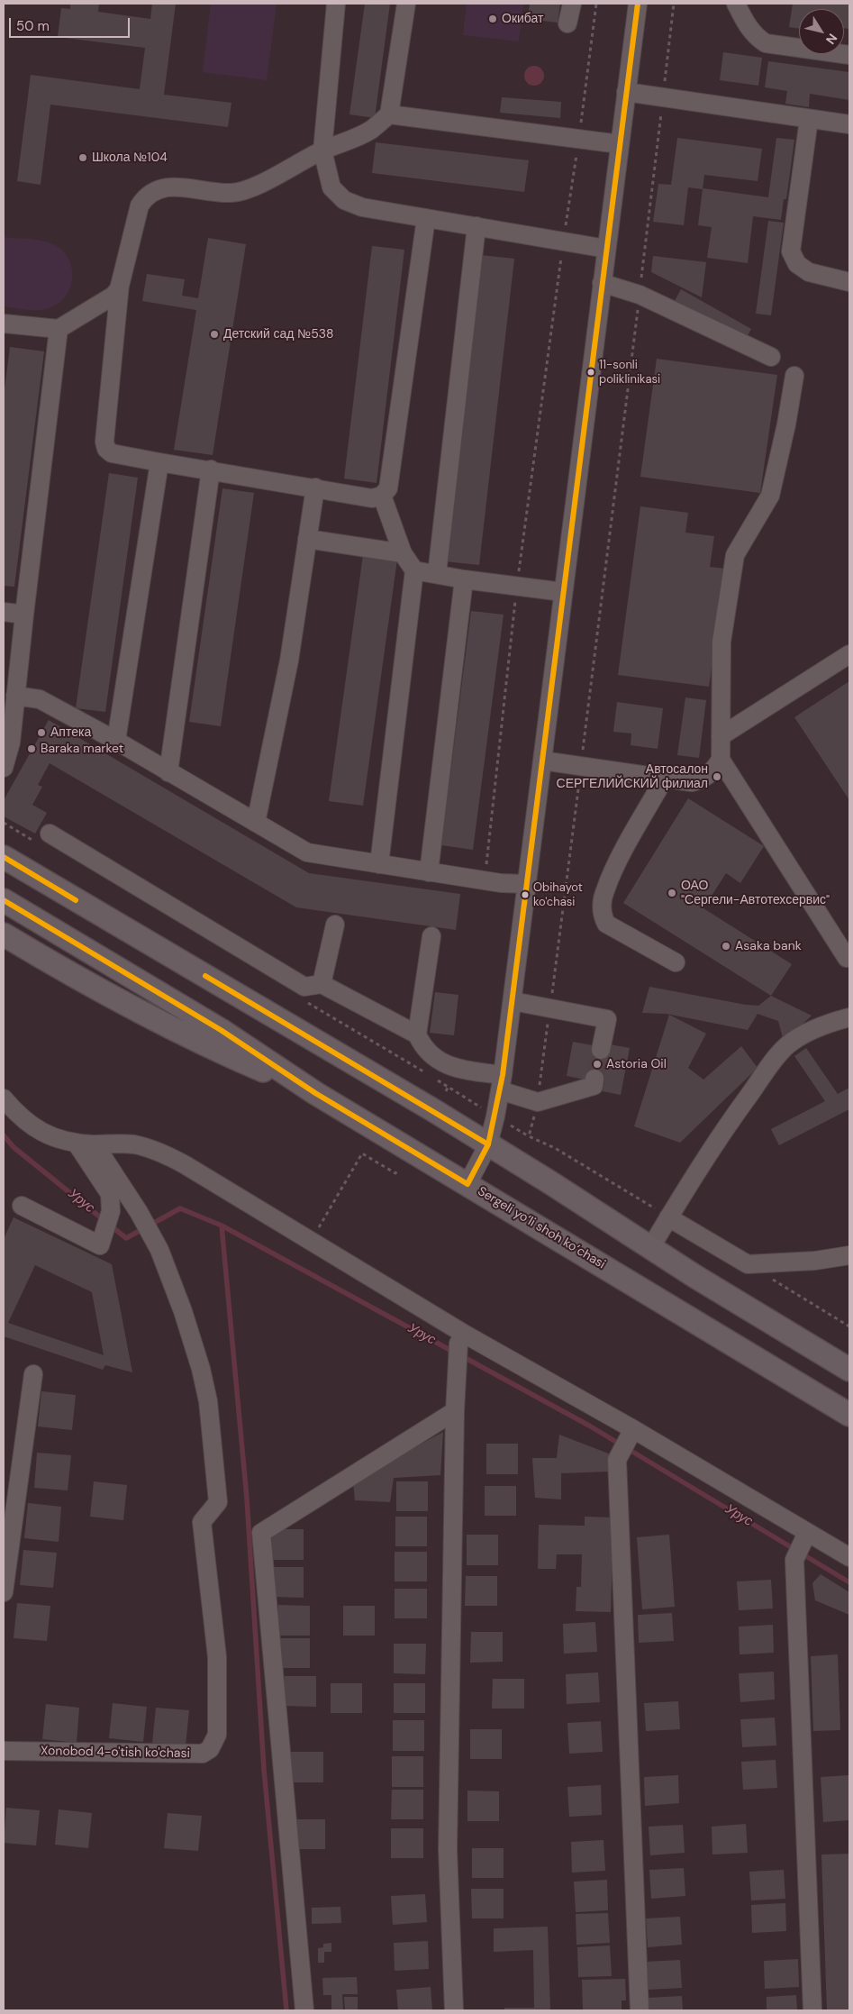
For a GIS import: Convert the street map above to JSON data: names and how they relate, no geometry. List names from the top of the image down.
{
  "streets": {
    "main road": ["Sergeli yo‘li shoh ko‘chasi"],
    "street": ["Xonobod 4-o'tish ko'chasi"]
  },
  "water": ["Урус"],
  "places": [
    "Окибат",
    "Школа №104",
    "Детский сад №538",
    "11-sonli poliklinikasi",
    "Аптека",
    "Baraka market",
    "Автосалон СЕРГЕЛИЙСКИЙ филиал",
    "ОАО \"Сергели-Автотехсервис\"",
    "Obihayot ko'chasi",
    "Asaka bank",
    "Astoria Oil"
  ],
  "scale_bar": "50 m",
  "north": "bottom right"
}
